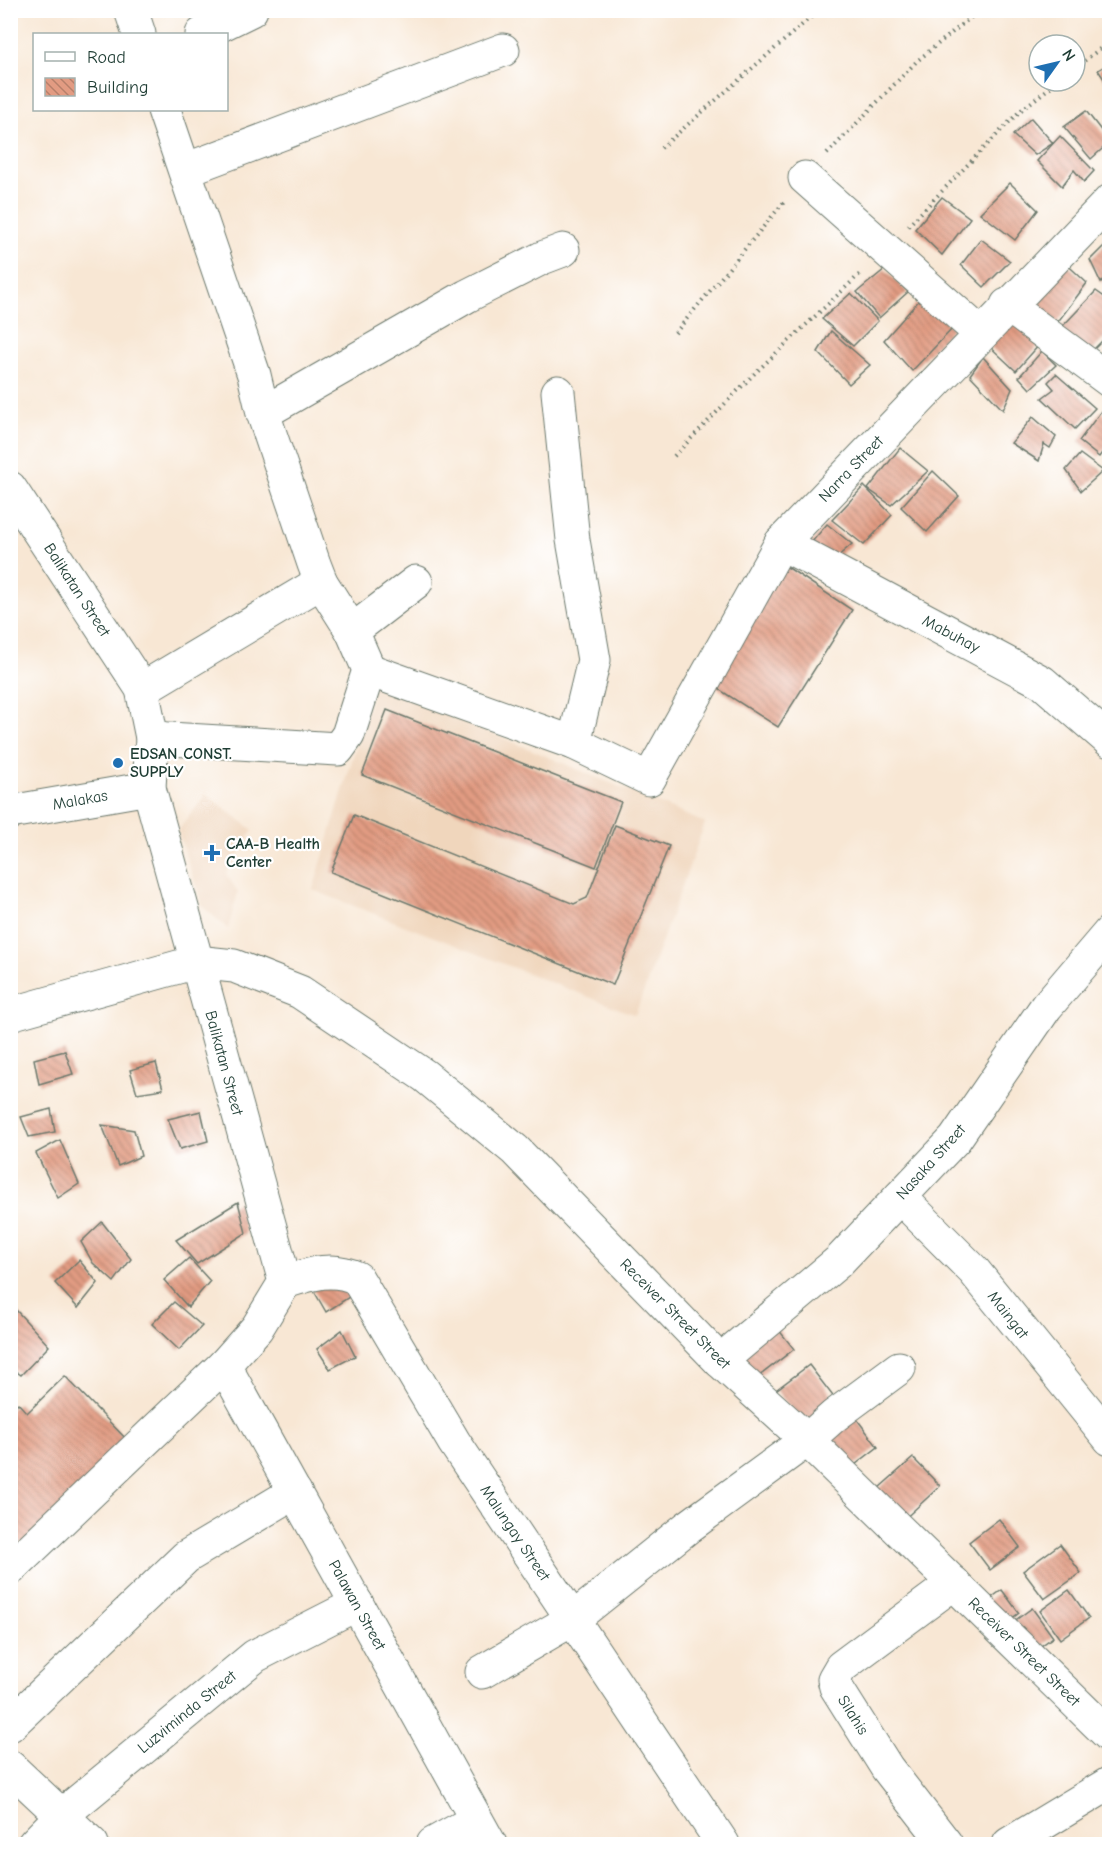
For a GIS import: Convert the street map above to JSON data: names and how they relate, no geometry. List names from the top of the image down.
{
  "streets": {
    "street": [
      "Narra Street",
      "Balikatan Street",
      "Mabuhay",
      "Malakas",
      "Nasaka Street",
      "Receiver Street Street",
      "Maingat",
      "Malungay Street",
      "Palawan Street",
      "Luzviminda Street",
      "Silahis"
    ]
  },
  "crossings": [
    ["Narra Street", "Mabuhay"],
    ["Balikatan Street", "Malakas"],
    ["Balikatan Street", "Receiver Street Street"],
    ["Balikatan Street", "Malungay Street"],
    ["Nasaka Street", "Receiver Street Street"],
    ["Nasaka Street", "Maingat"],
    ["Receiver Street Street", "Silahis"],
    ["Palawan Street", "Luzviminda Street"]
  ],
  "places": {
    "other": ["EDSAN CONST. SUPPLY"],
    "health": ["CAA-B Health Center"]
  },
  "legend": ["Road", "Building"],
  "north": "top right"
}
